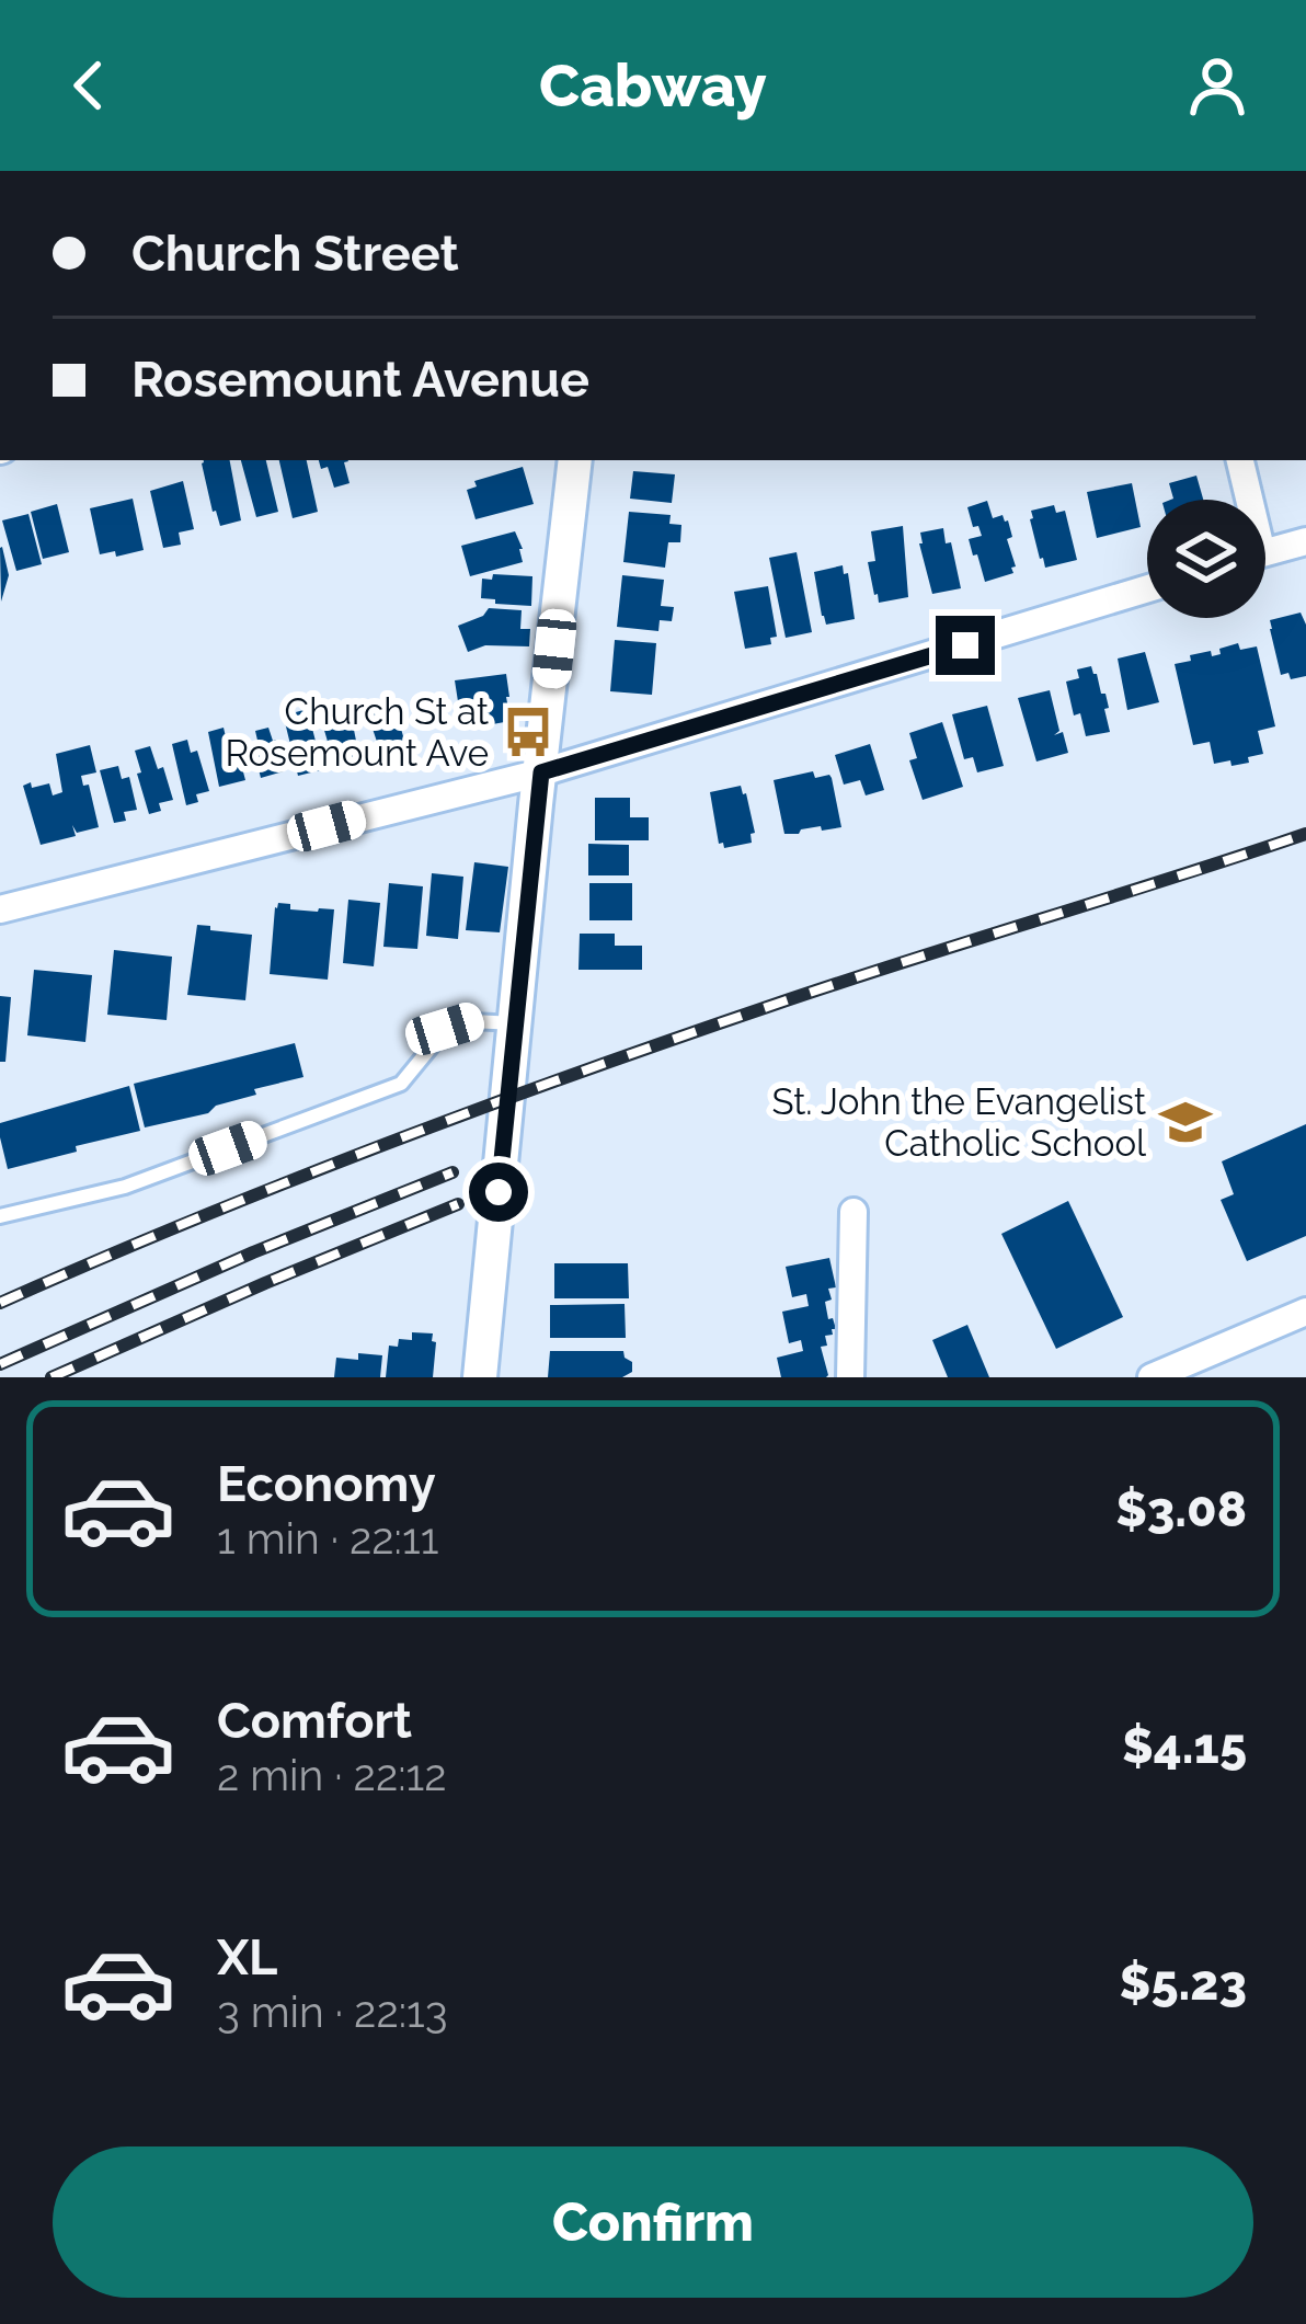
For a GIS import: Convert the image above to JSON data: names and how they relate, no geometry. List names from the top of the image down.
{
  "places": {
    "bus stop": ["Church St at Rosemount Ave"],
    "school or university": ["St. John the Evangelist Catholic School"]
  },
  "page": {
    "header": "Cabway",
    "banner": ["Church Street", "Rosemount Avenue"],
    "list": [
      {
        "name": "Economy",
        "note": "1 min · 22:11",
        "value": "$3.08"
      },
      {
        "name": "Comfort",
        "note": "2 min · 22:12",
        "value": "$4.15"
      },
      {
        "name": "XL",
        "note": "3 min · 22:13",
        "value": "$5.23"
      }
    ],
    "buttons": "Confirm"
  }
}
